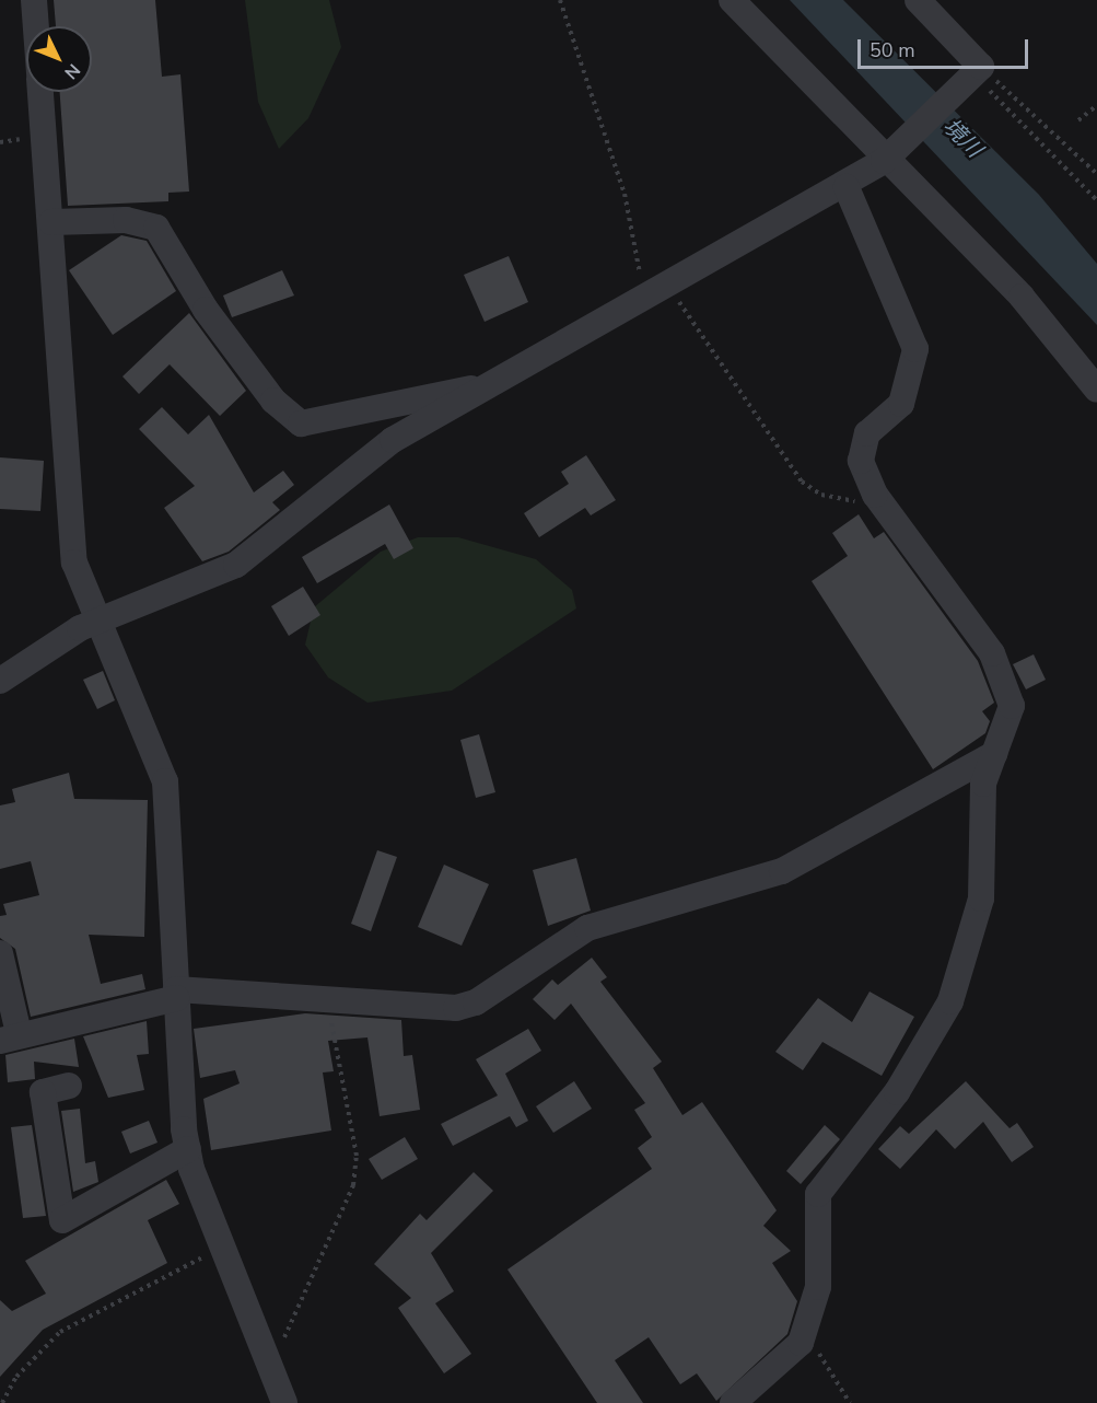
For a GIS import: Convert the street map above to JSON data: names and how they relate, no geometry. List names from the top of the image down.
{
  "water": ["境川"],
  "scale_bar": "50 m",
  "north": "bottom right"
}
